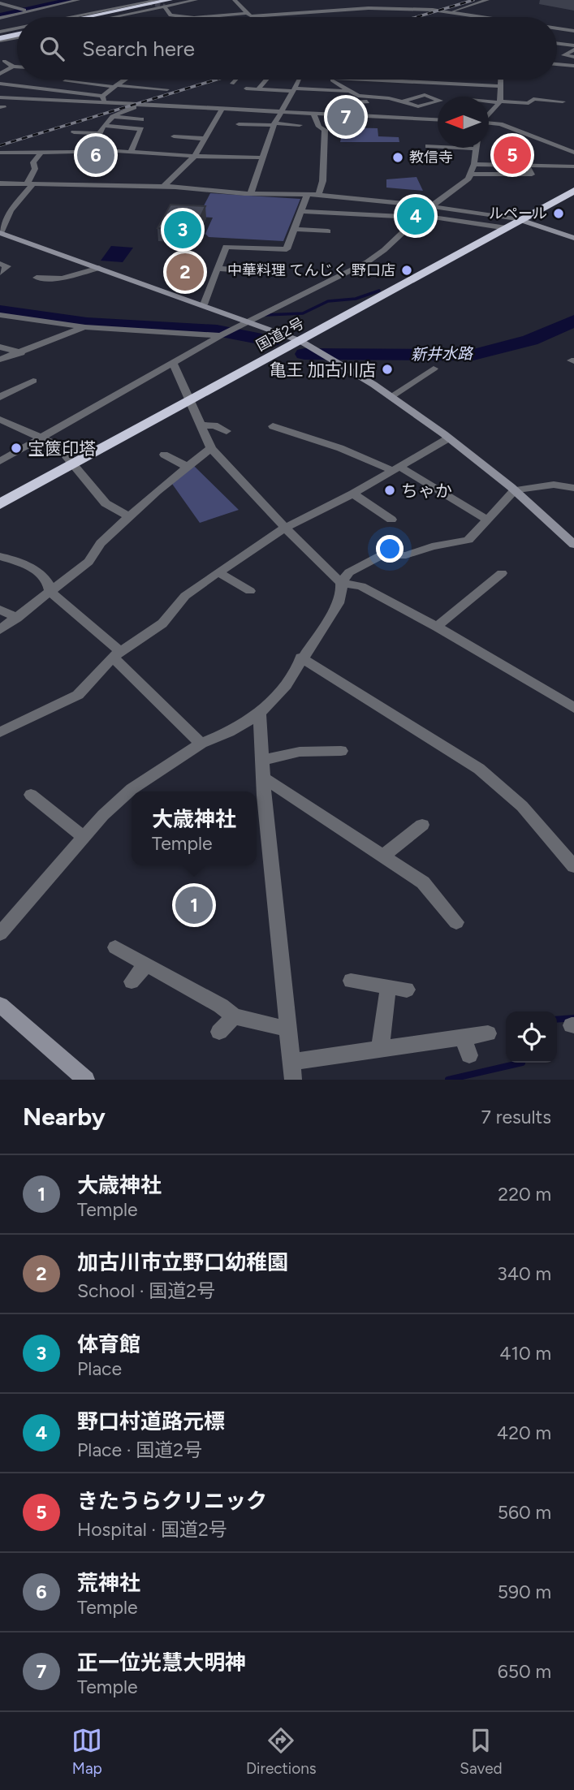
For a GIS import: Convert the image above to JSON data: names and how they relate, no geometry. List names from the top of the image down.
{
  "streets": {
    "highway": ["国道2号"]
  },
  "water": ["新井水路"],
  "places": [
    "教信寺",
    "ルペール",
    "中華料理 てんじく 野口店",
    "亀王 加古川店",
    "宝篋印塔",
    "ちゃか"
  ],
  "north": "left",
  "page": {
    "search": "Search here",
    "pins": [
      "7",
      "5",
      "6",
      "4",
      "3",
      "2",
      "1"
    ],
    "popup": ["大歳神社", "Temple"],
    "heading": ["Nearby", "7 results"],
    "list": [
      {
        "mark": "1",
        "name": "大歳神社",
        "note": "Temple",
        "value": "220 m"
      },
      {
        "mark": "2",
        "name": "加古川市立野口幼稚園",
        "note": "School · 国道2号",
        "value": "340 m"
      },
      {
        "mark": "3",
        "name": "体育館",
        "note": "Place",
        "value": "410 m"
      },
      {
        "mark": "4",
        "name": "野口村道路元標",
        "note": "Place · 国道2号",
        "value": "420 m"
      },
      {
        "mark": "5",
        "name": "きたうらクリニック",
        "note": "Hospital · 国道2号",
        "value": "560 m"
      },
      {
        "mark": "6",
        "name": "荒神社",
        "note": "Temple",
        "value": "590 m"
      },
      {
        "mark": "7",
        "name": "正一位光慧大明神",
        "note": "Temple",
        "value": "650 m"
      }
    ],
    "nav": ["Map", "Directions", "Saved"]
  }
}
